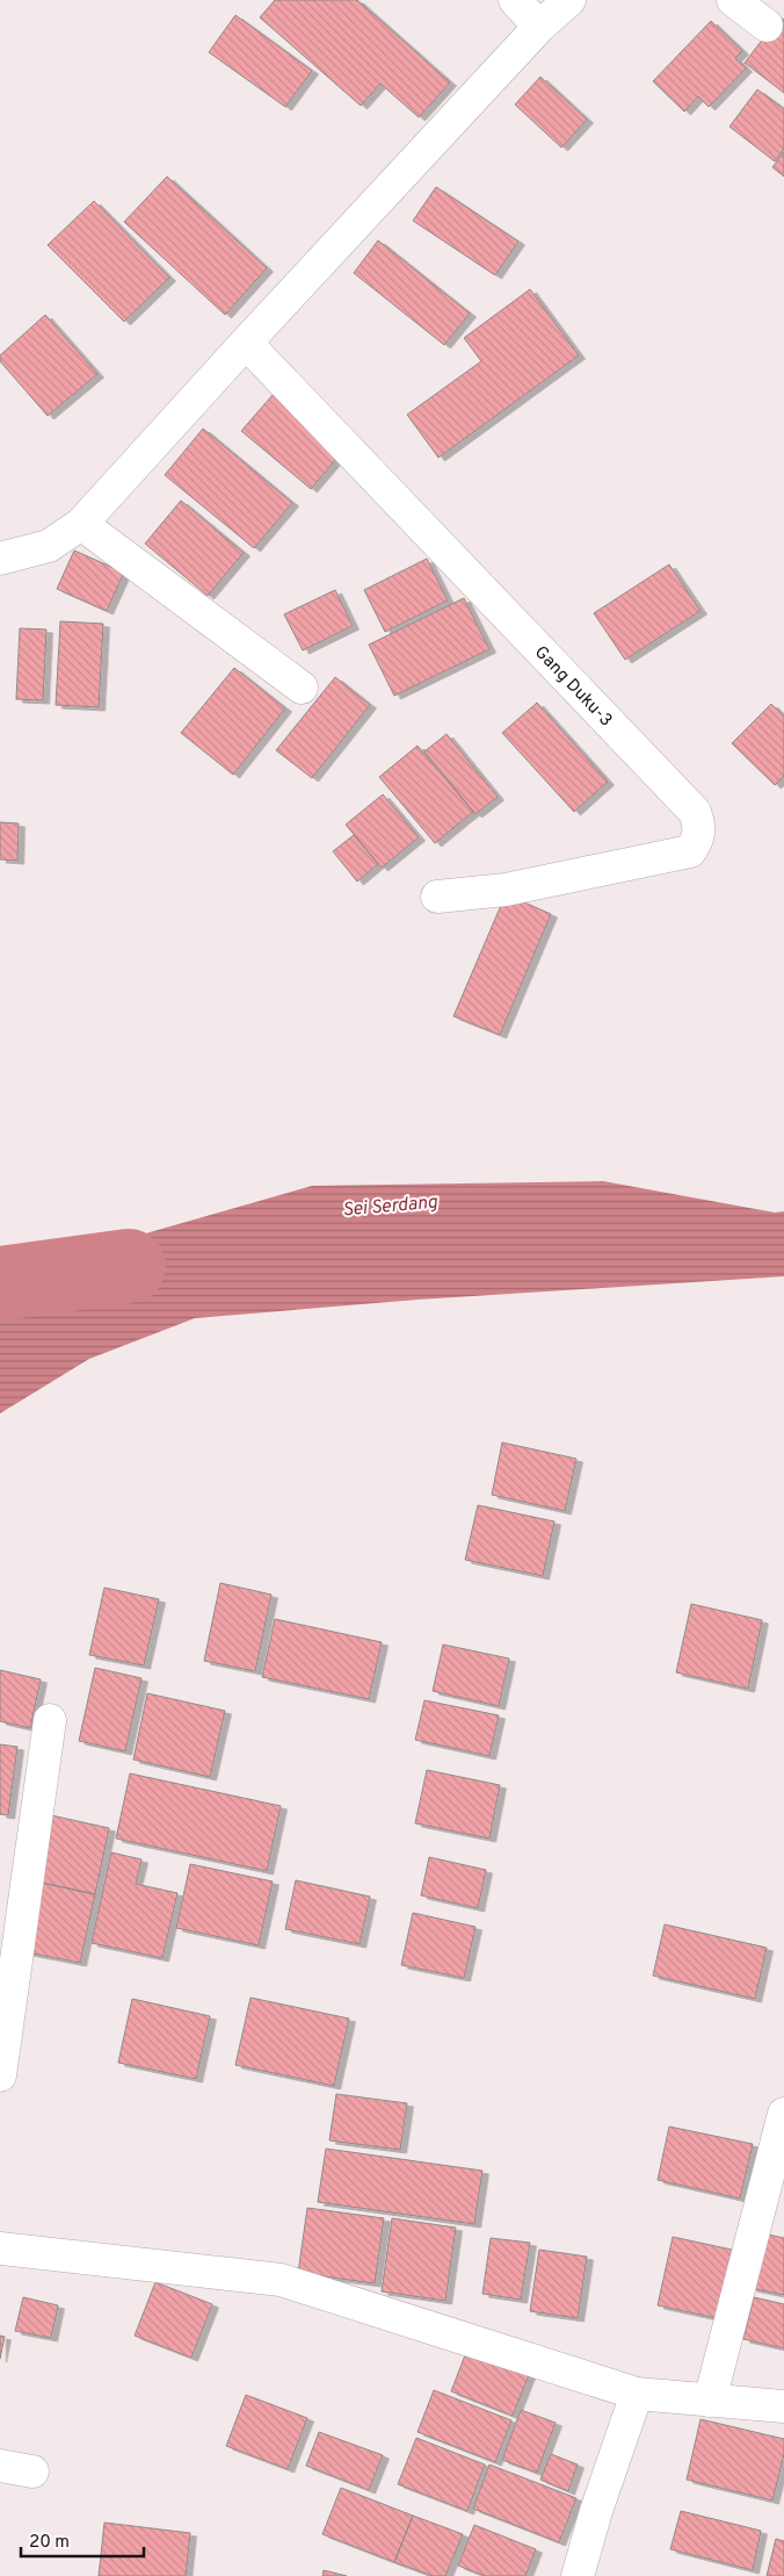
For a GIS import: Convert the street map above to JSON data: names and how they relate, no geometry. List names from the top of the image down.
{
  "streets": {
    "street": ["Gang Duku-3"]
  },
  "water": ["Sei Serdang"],
  "scale_bar": "20 m"
}
